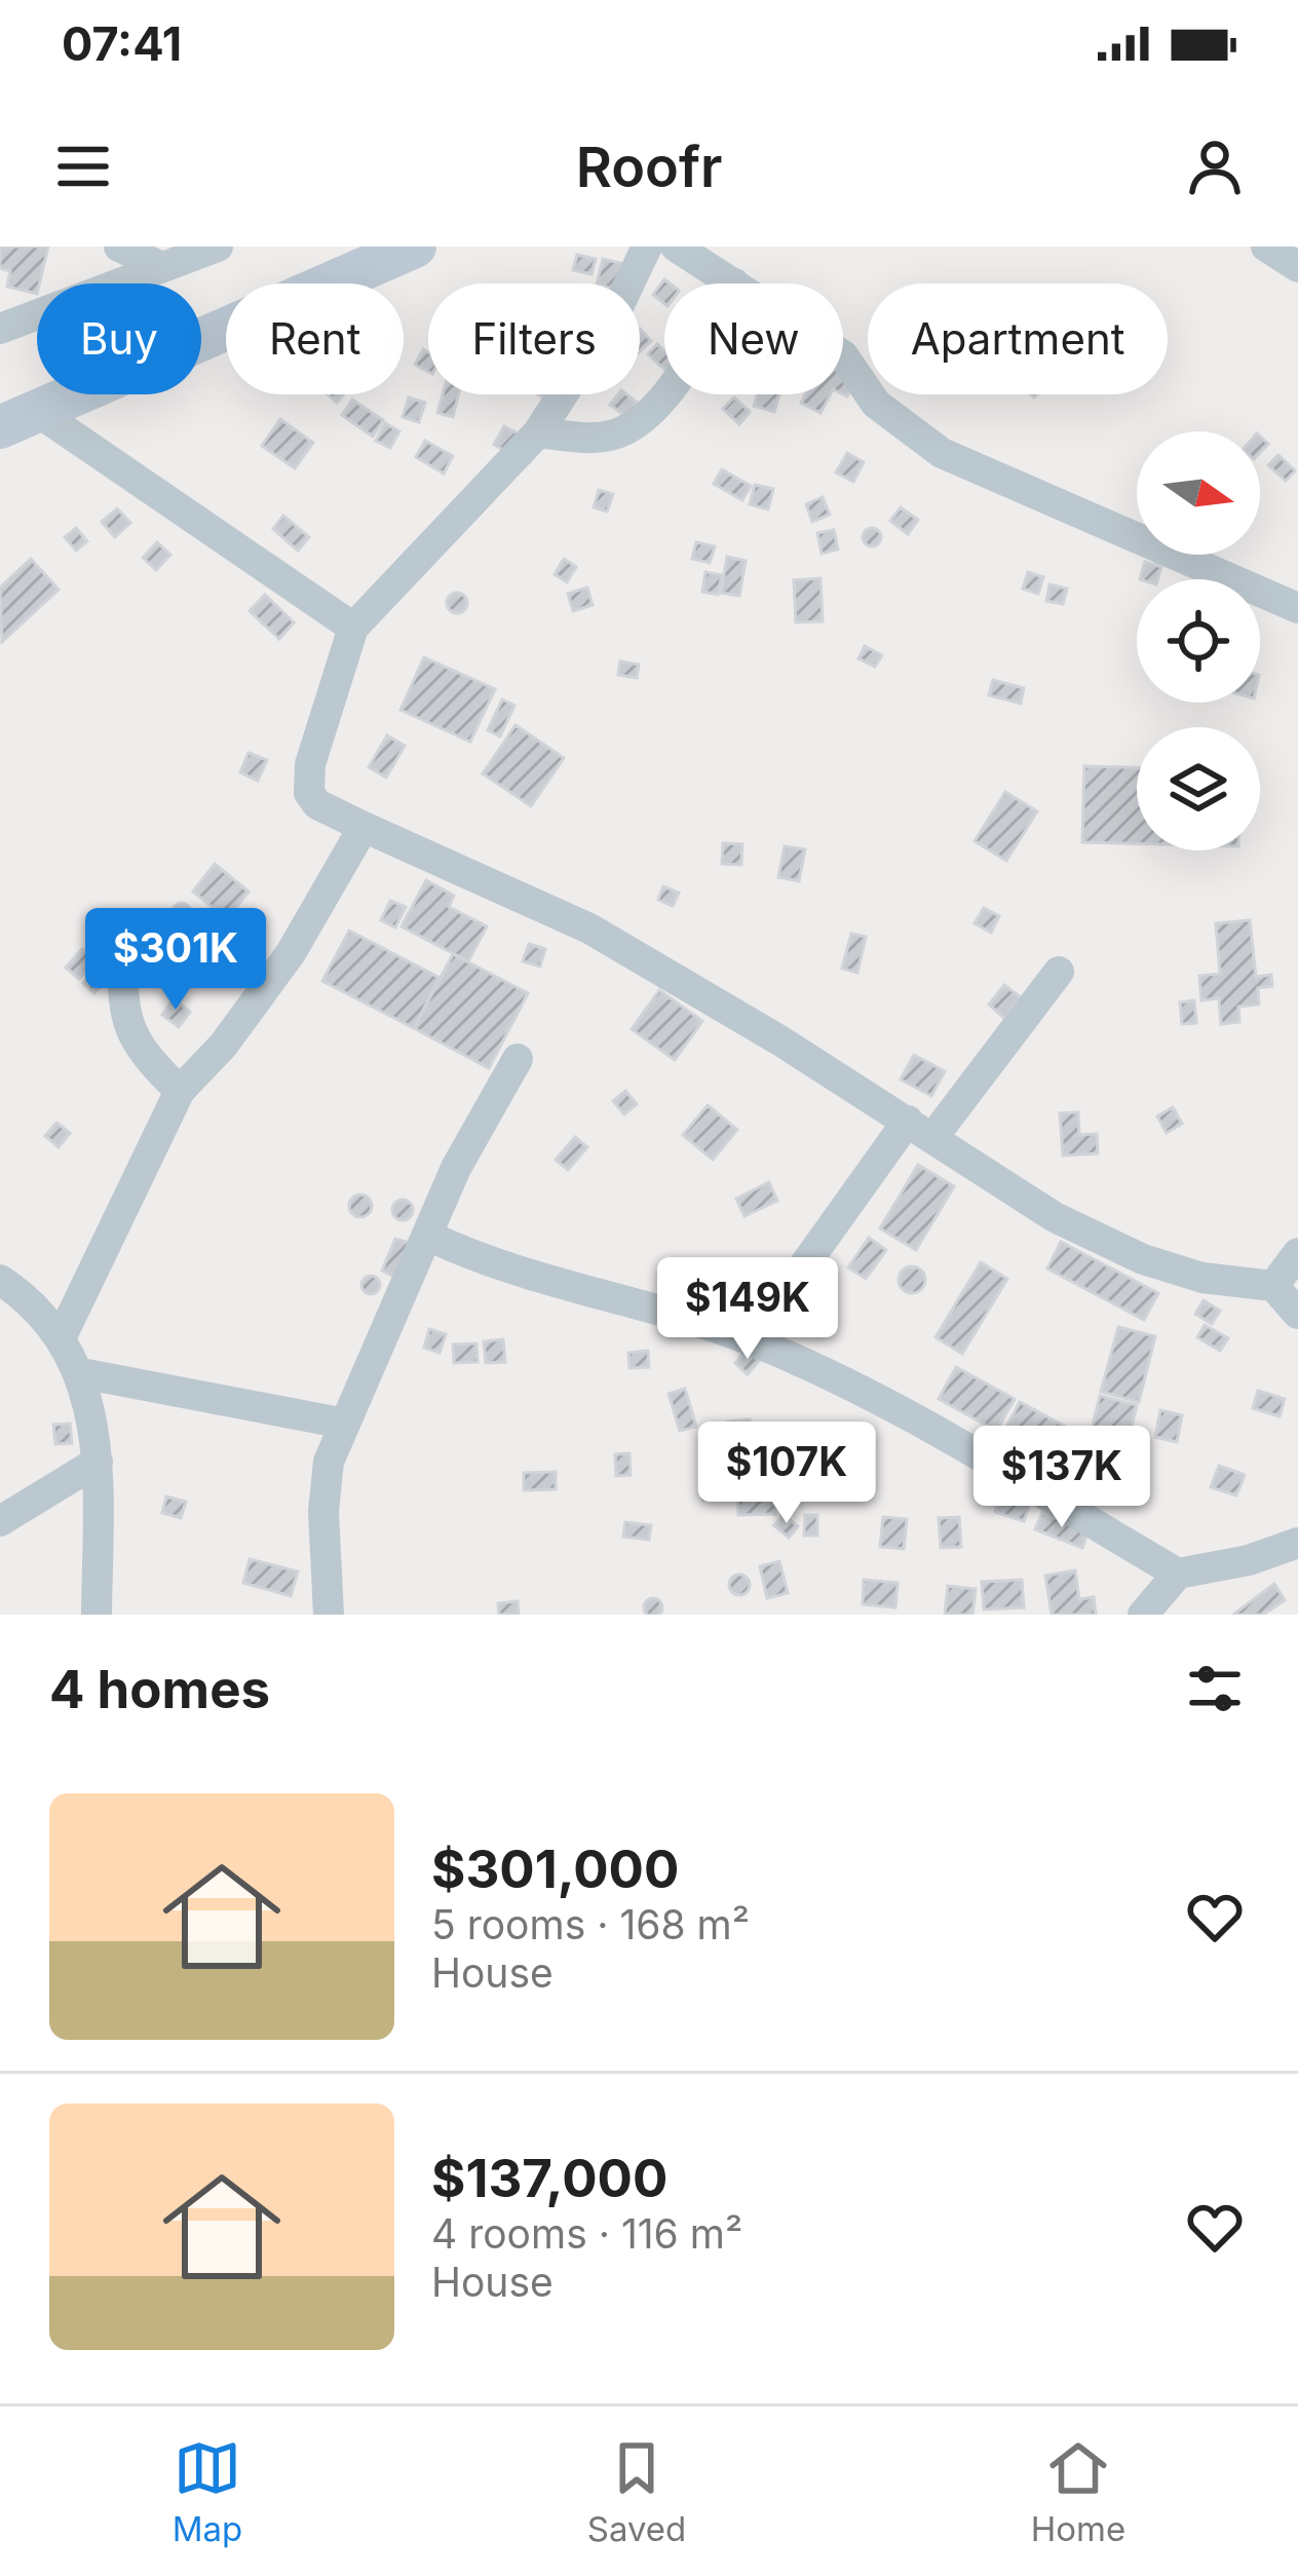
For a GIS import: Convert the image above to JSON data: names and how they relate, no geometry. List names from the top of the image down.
{
  "north": "right",
  "page": {
    "status": "07:41",
    "header": "Roofr",
    "chip": [
      "Buy",
      "Rent",
      "Filters",
      "New",
      "Apartment"
    ],
    "price": [
      "$301K",
      "$149K",
      "$107K",
      "$137K"
    ],
    "heading": "4 homes",
    "list": [
      {
        "name": "$301,000",
        "note": "5 rooms · 168 m² · House"
      },
      {
        "name": "$137,000",
        "note": "4 rooms · 116 m² · House"
      }
    ],
    "tabs": ["Map", "Saved", "Home"]
  }
}
